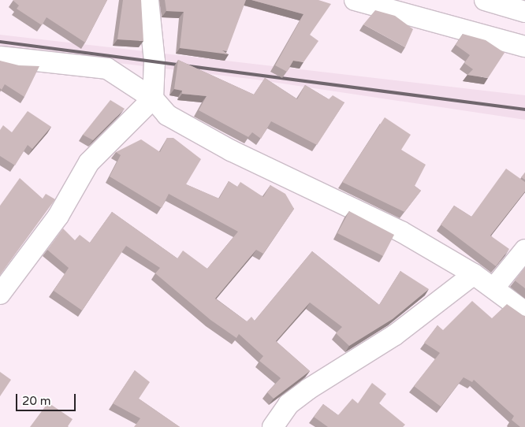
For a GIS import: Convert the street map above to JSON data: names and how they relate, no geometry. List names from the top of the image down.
{
  "scale_bar": "20 m"
}
